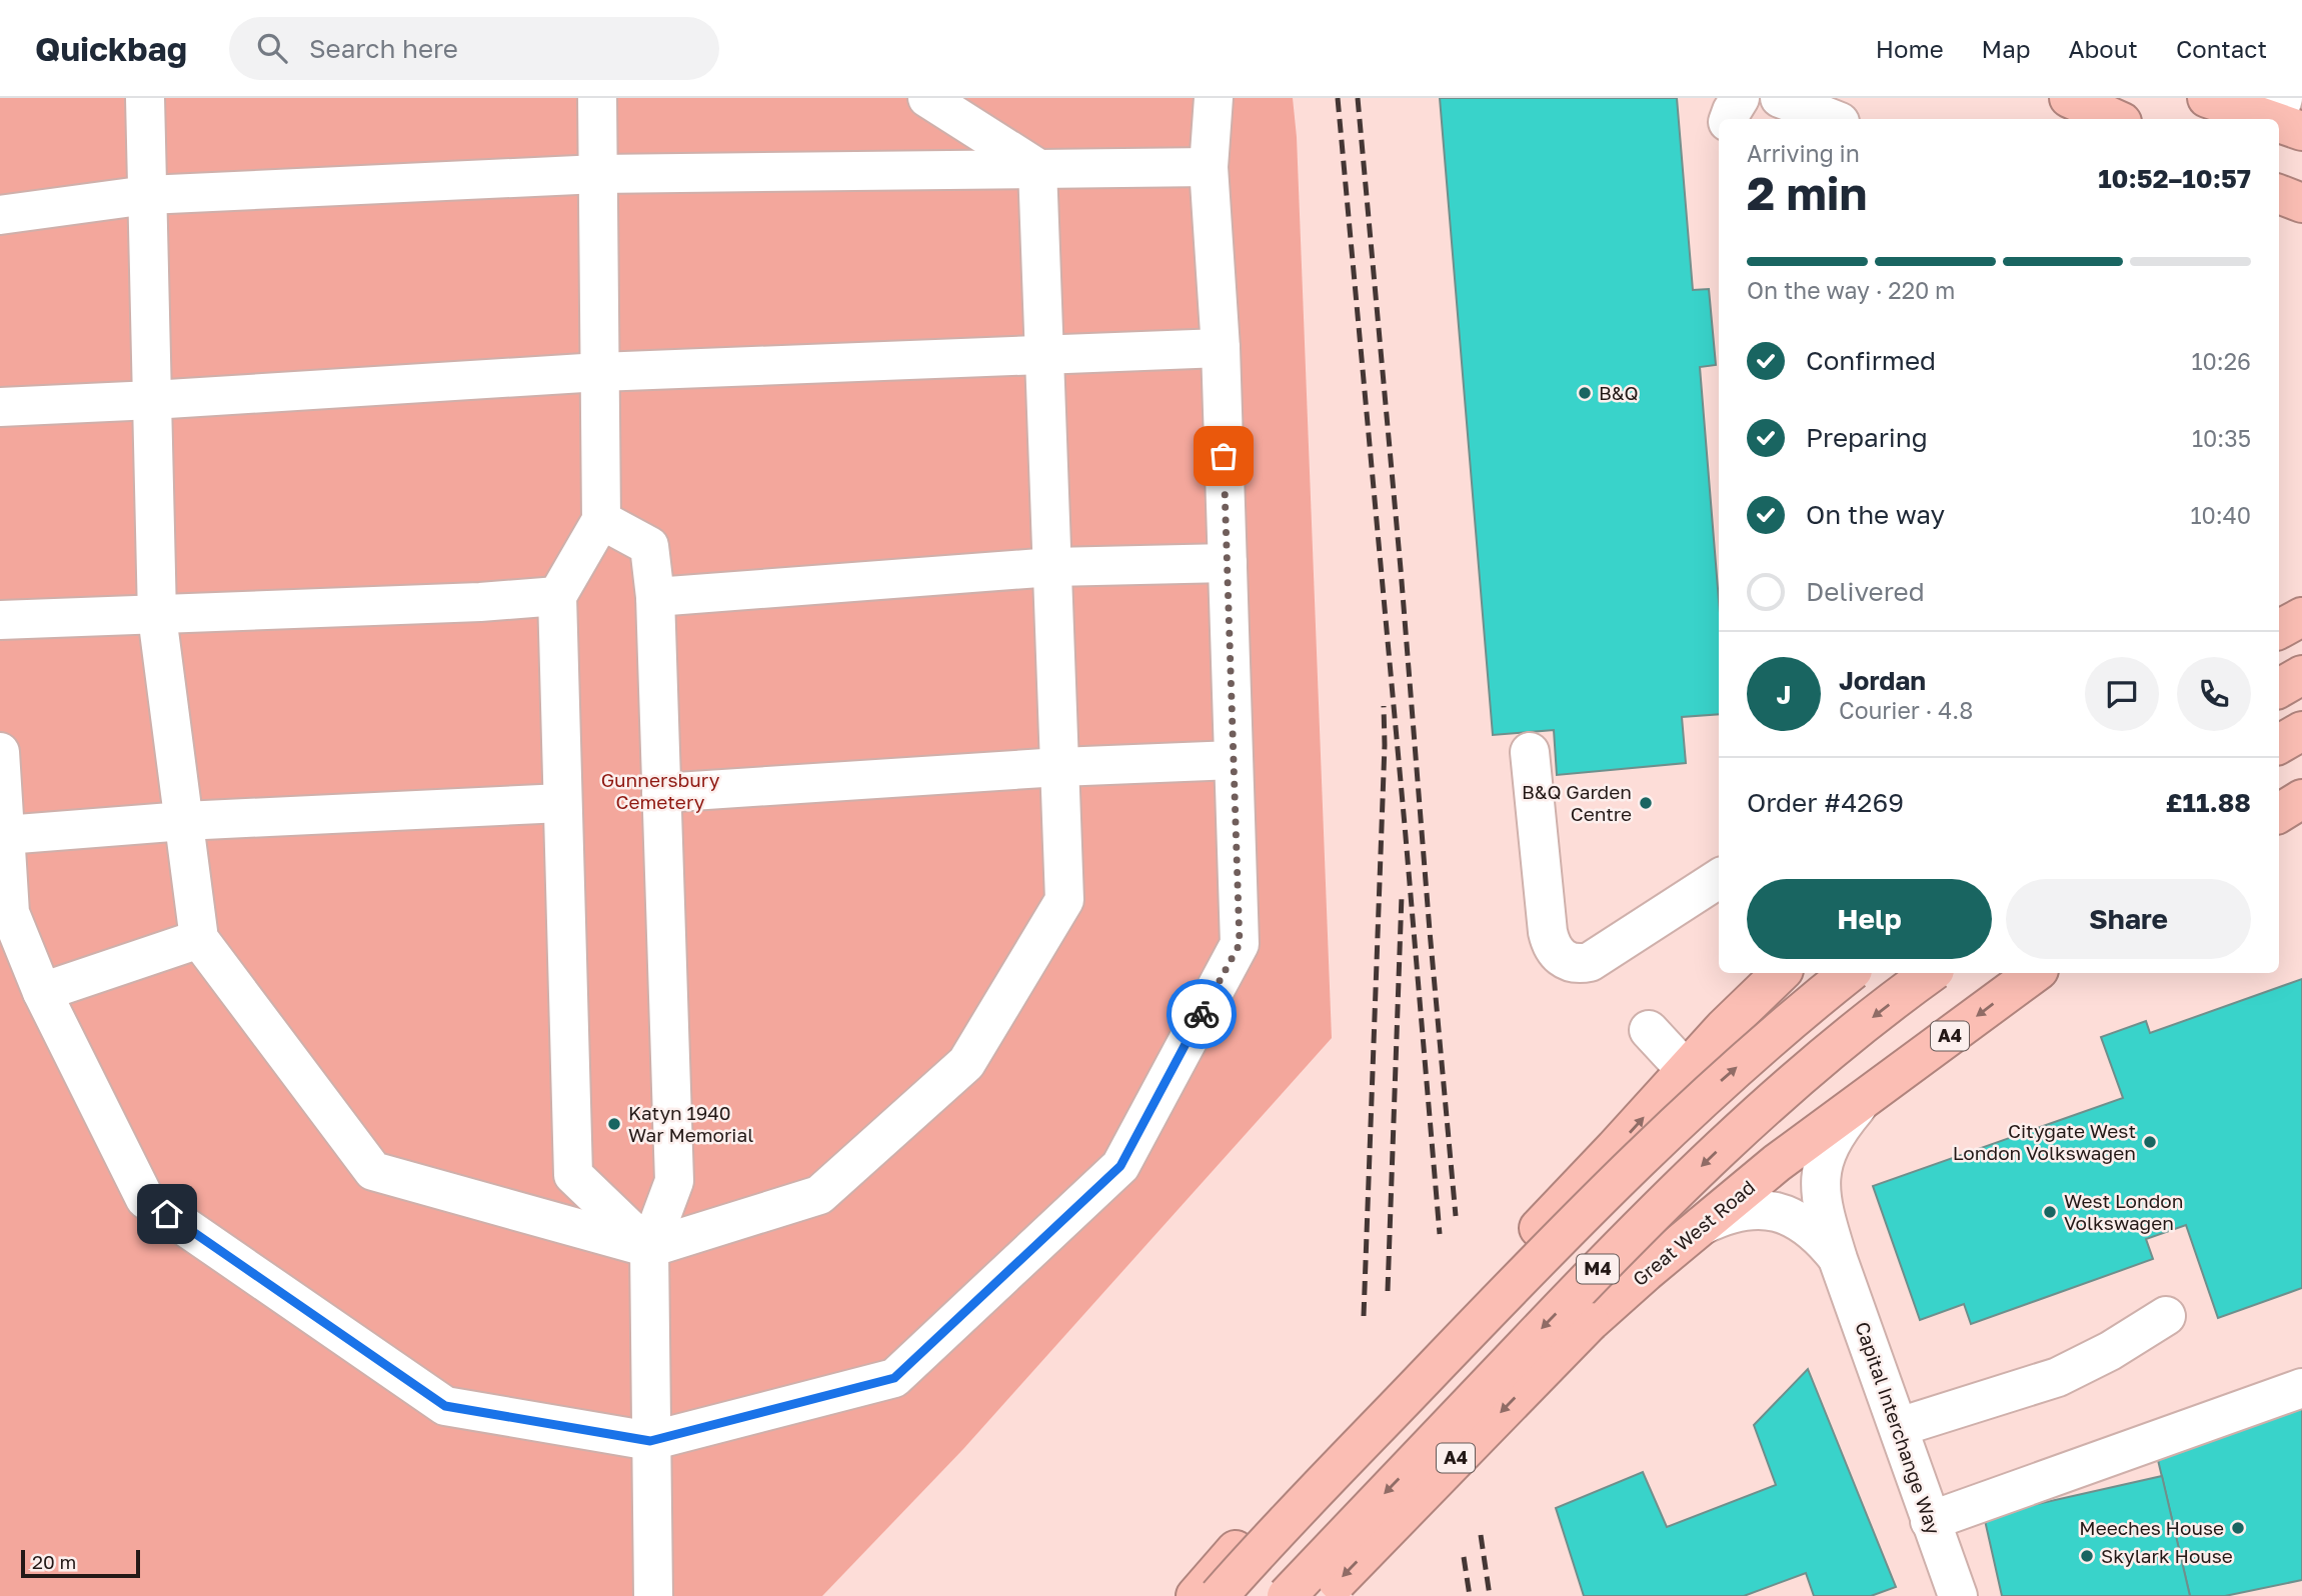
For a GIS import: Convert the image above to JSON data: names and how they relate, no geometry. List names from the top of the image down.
{
  "streets": {
    "highway": ["A4", "Great West Road", "M4"],
    "street": ["Capital Interchange Way"]
  },
  "crossings": [
    ["Great West Road", "Capital Interchange Way"]
  ],
  "parks": ["Gunnersbury Cemetery"],
  "places": [
    "B&Q",
    "B&Q Garden Centre",
    "Katyn 1940 War Memorial",
    "Citygate West London Volkswagen",
    "West London Volkswagen",
    "Meeches House",
    "Skylark House"
  ],
  "scale_bar": "20 m",
  "page": {
    "header": "Quickbag",
    "search": "Search here",
    "nav": [
      "Home",
      "Map",
      "About",
      "Contact"
    ],
    "heading": ["2 min", "Arriving in", "10:52–10:57"],
    "panel": [
      "Jordan",
      "Courier · 4.8",
      "Order #4269",
      "£11.88"
    ],
    "bar": "On the way · 220 m",
    "list": [
      ["Confirmed", "10:26"],
      ["Preparing", "10:35"],
      ["On the way", "10:40"],
      "Delivered"
    ],
    "round": "J",
    "buttons": ["Help", "Share"],
    "scale": "20 m"
  }
}
